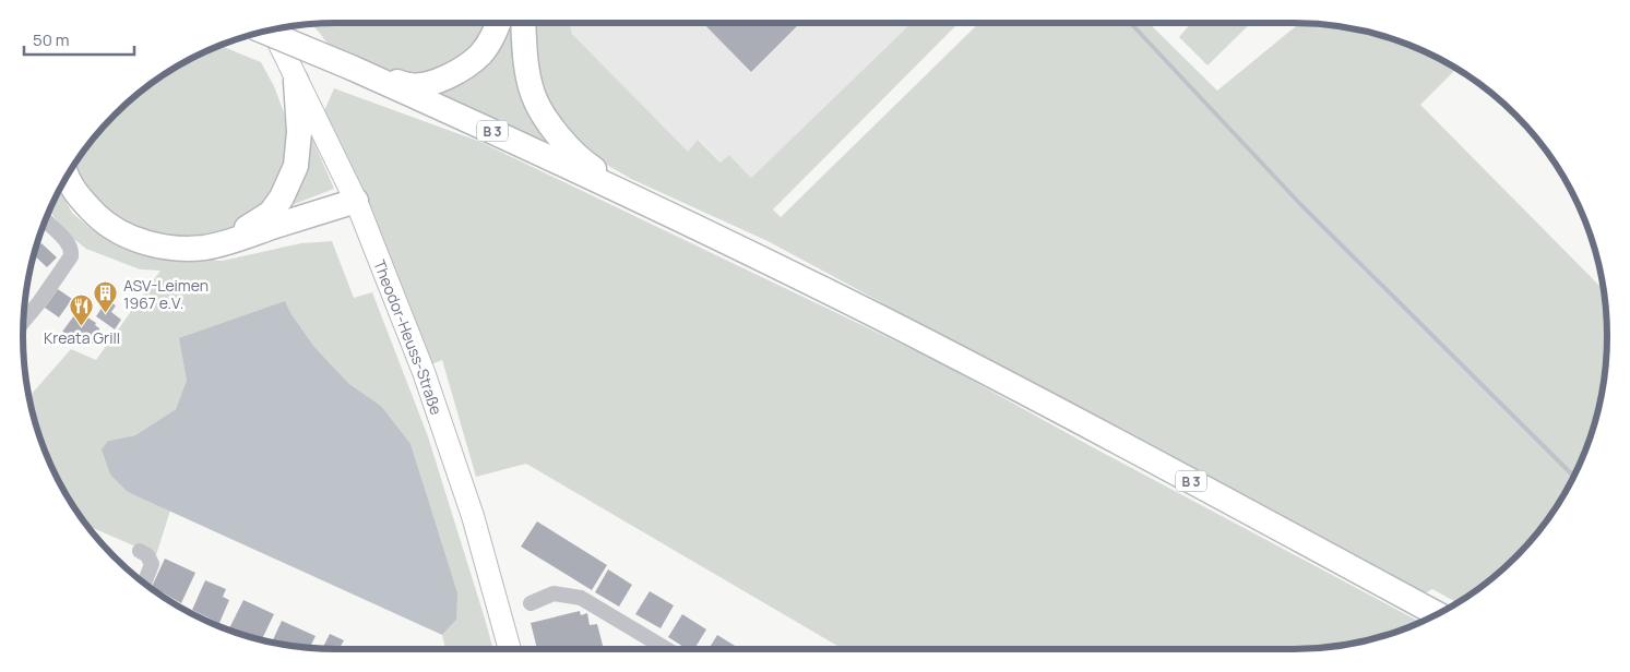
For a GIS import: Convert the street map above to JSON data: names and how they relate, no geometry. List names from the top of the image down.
{
  "streets": {
    "main road": ["B 3"],
    "street": ["Theodor-Heuss-Straße"]
  },
  "places": {
    "building": ["ASV-Leimen 1967 e.V."],
    "restaurant": ["Kreata Grill"]
  },
  "scale_bar": "50 m"
}
